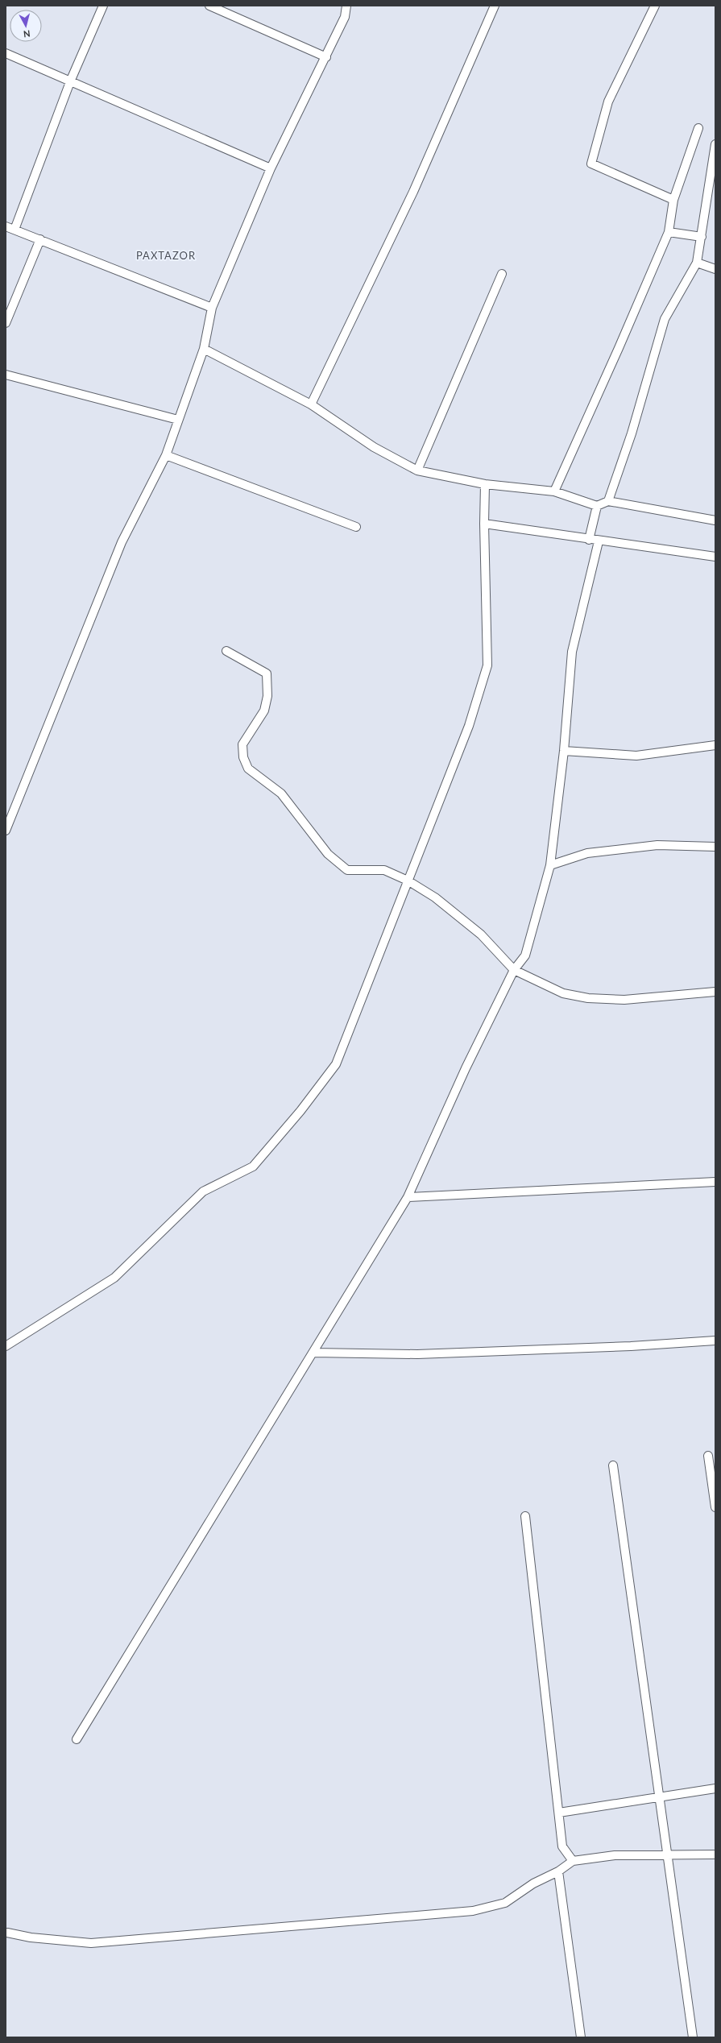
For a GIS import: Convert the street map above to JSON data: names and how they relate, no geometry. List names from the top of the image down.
{
  "districts": ["PAXTAZOR"],
  "north": "bottom"
}
